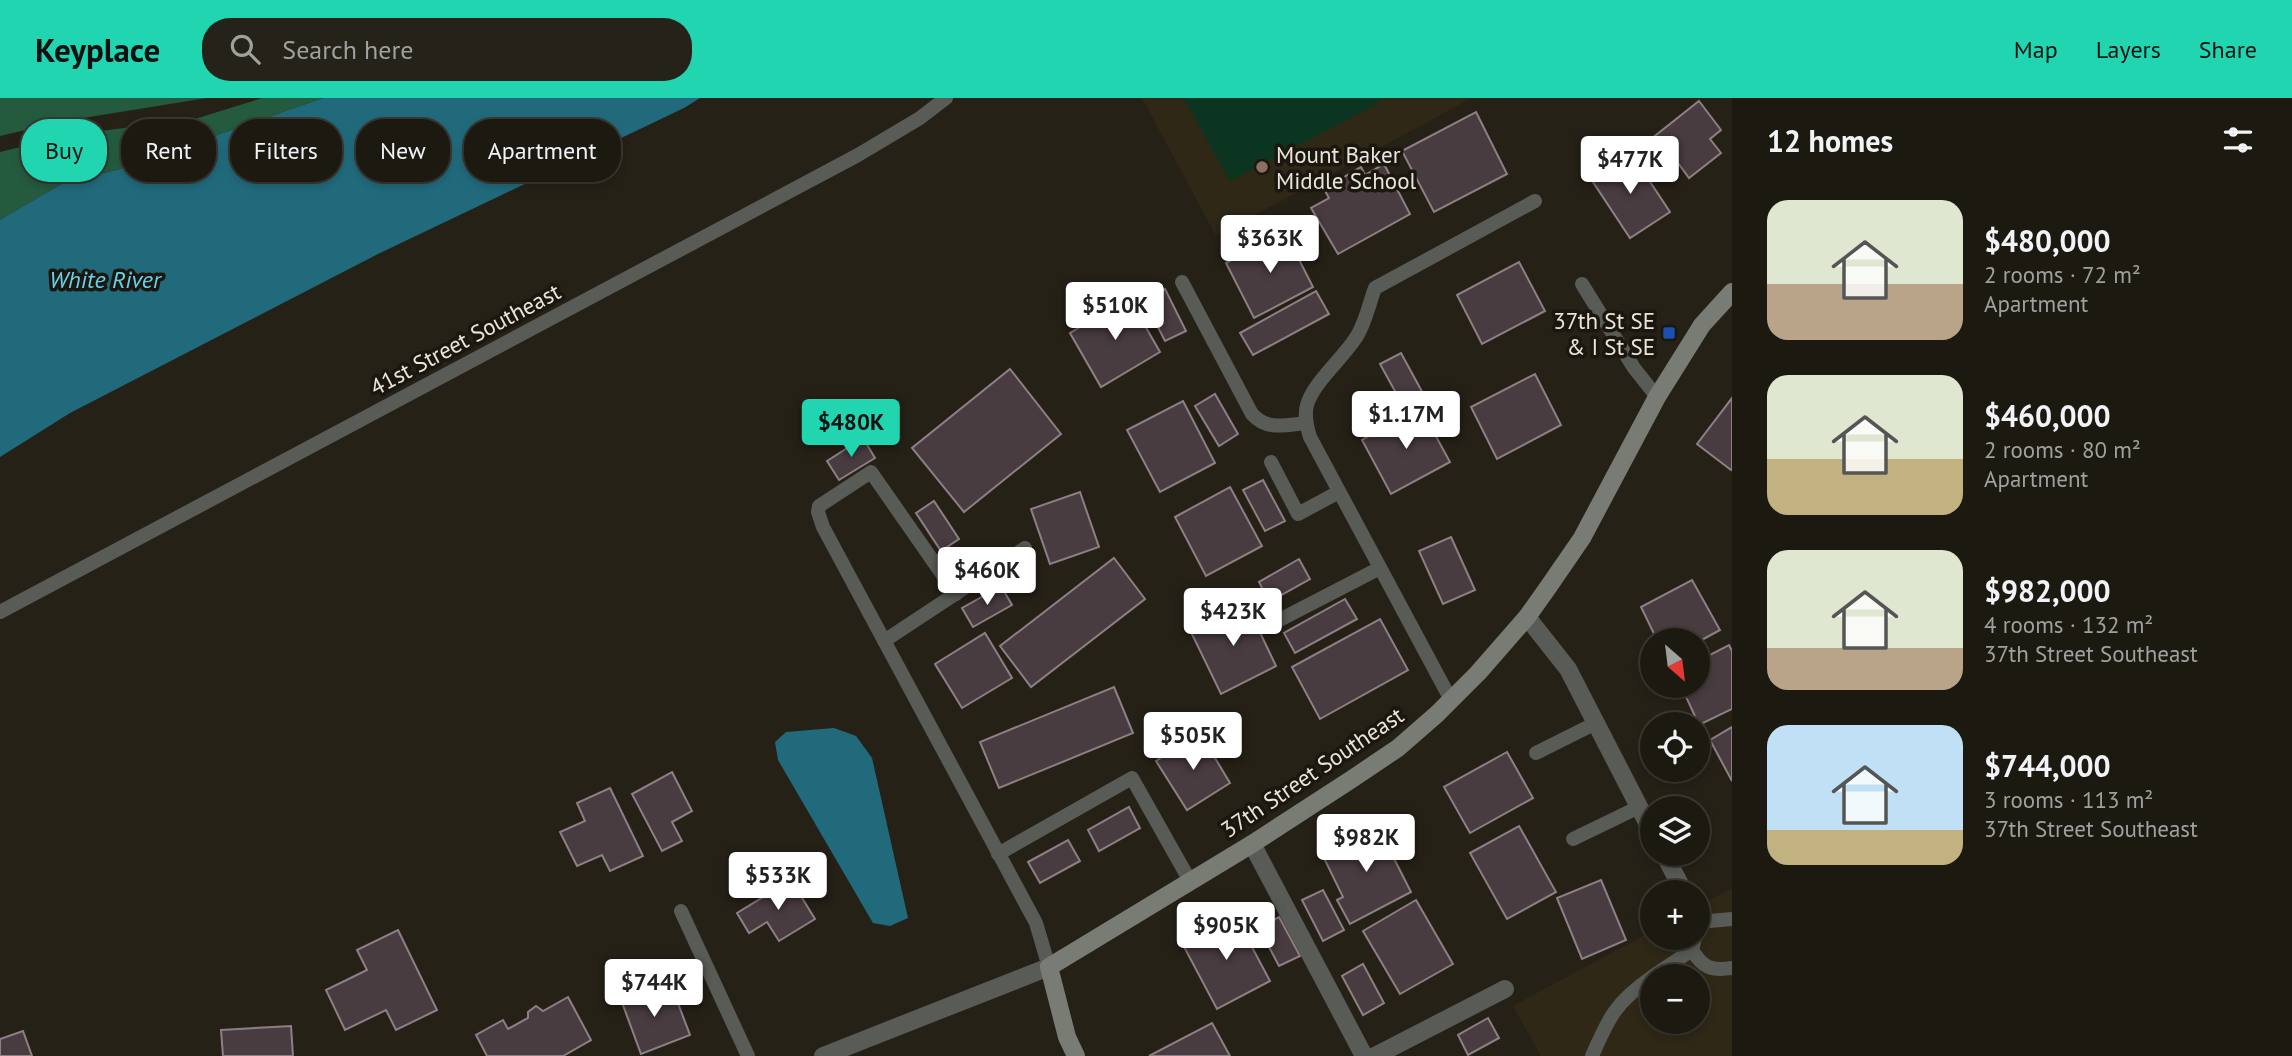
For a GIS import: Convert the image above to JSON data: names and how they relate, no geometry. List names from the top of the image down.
{
  "streets": {
    "street": ["37th Street Southeast"],
    "lane": ["41st Street Southeast"]
  },
  "water": ["White River"],
  "places": {
    "other": ["Mount Baker Middle School"],
    "transit": ["37th St SE & I St SE"]
  },
  "north": "bottom right",
  "page": {
    "header": "Keyplace",
    "search": "Search here",
    "nav": ["Map", "Layers", "Share"],
    "heading": "12 homes",
    "chip": [
      "Buy",
      "Rent",
      "Filters",
      "New",
      "Apartment"
    ],
    "price": [
      "$477K",
      "$363K",
      "$510K",
      "$1.17M",
      "$480K",
      "$460K",
      "$423K",
      "$505K",
      "$982K",
      "$533K",
      "$905K",
      "$744K"
    ],
    "list": [
      {
        "name": "$480,000",
        "note": "2 rooms · 72 m² · Apartment"
      },
      {
        "name": "$460,000",
        "note": "2 rooms · 80 m² · Apartment"
      },
      {
        "name": "$982,000",
        "note": "4 rooms · 132 m² · 37th Street Southeast"
      },
      {
        "name": "$744,000",
        "note": "3 rooms · 113 m² · 37th Street Southeast"
      }
    ],
    "map_buttons": ["+", "−"]
  }
}
